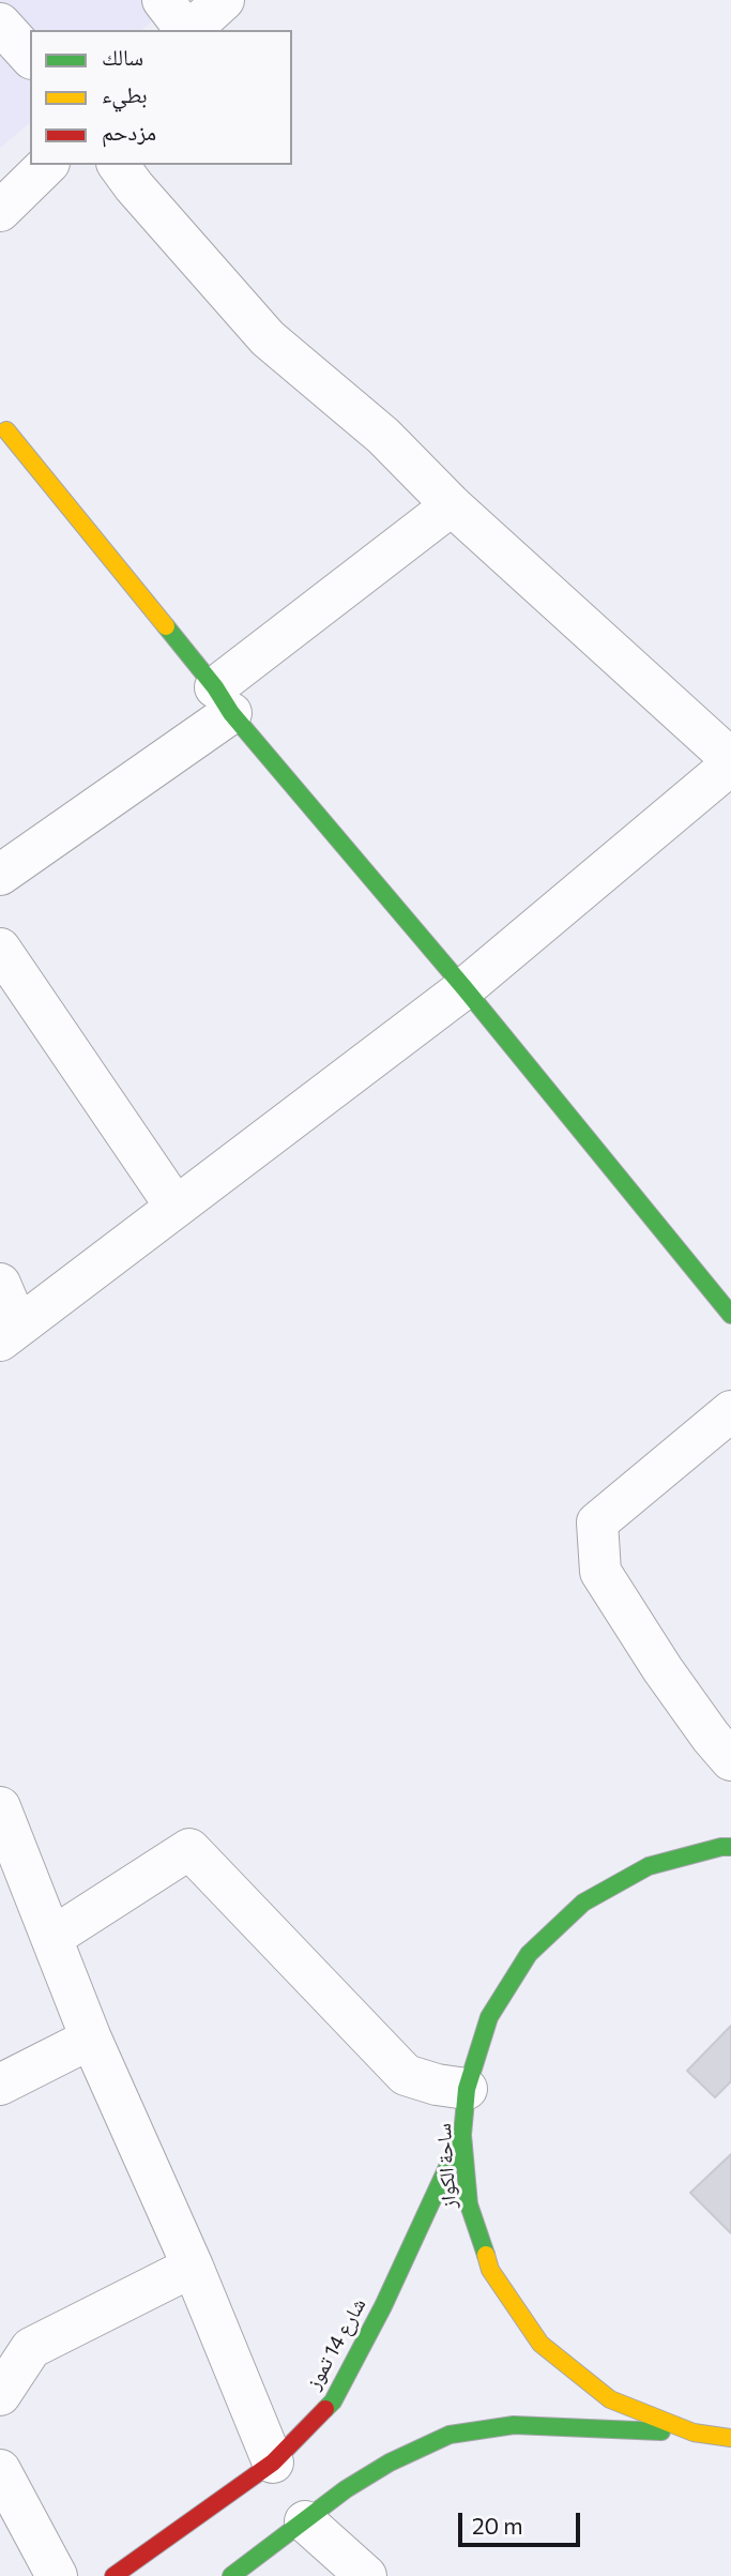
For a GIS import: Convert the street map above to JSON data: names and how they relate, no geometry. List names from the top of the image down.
{
  "streets": {
    "main road": ["ساحة الكواز", "شارع 14 تموز"]
  },
  "crossings": [
    ["ساحة الكواز", "شارع 14 تموز"]
  ],
  "legend": ["سالك", "بطيء", "مزدحم"],
  "scale_bar": "20 m"
}
